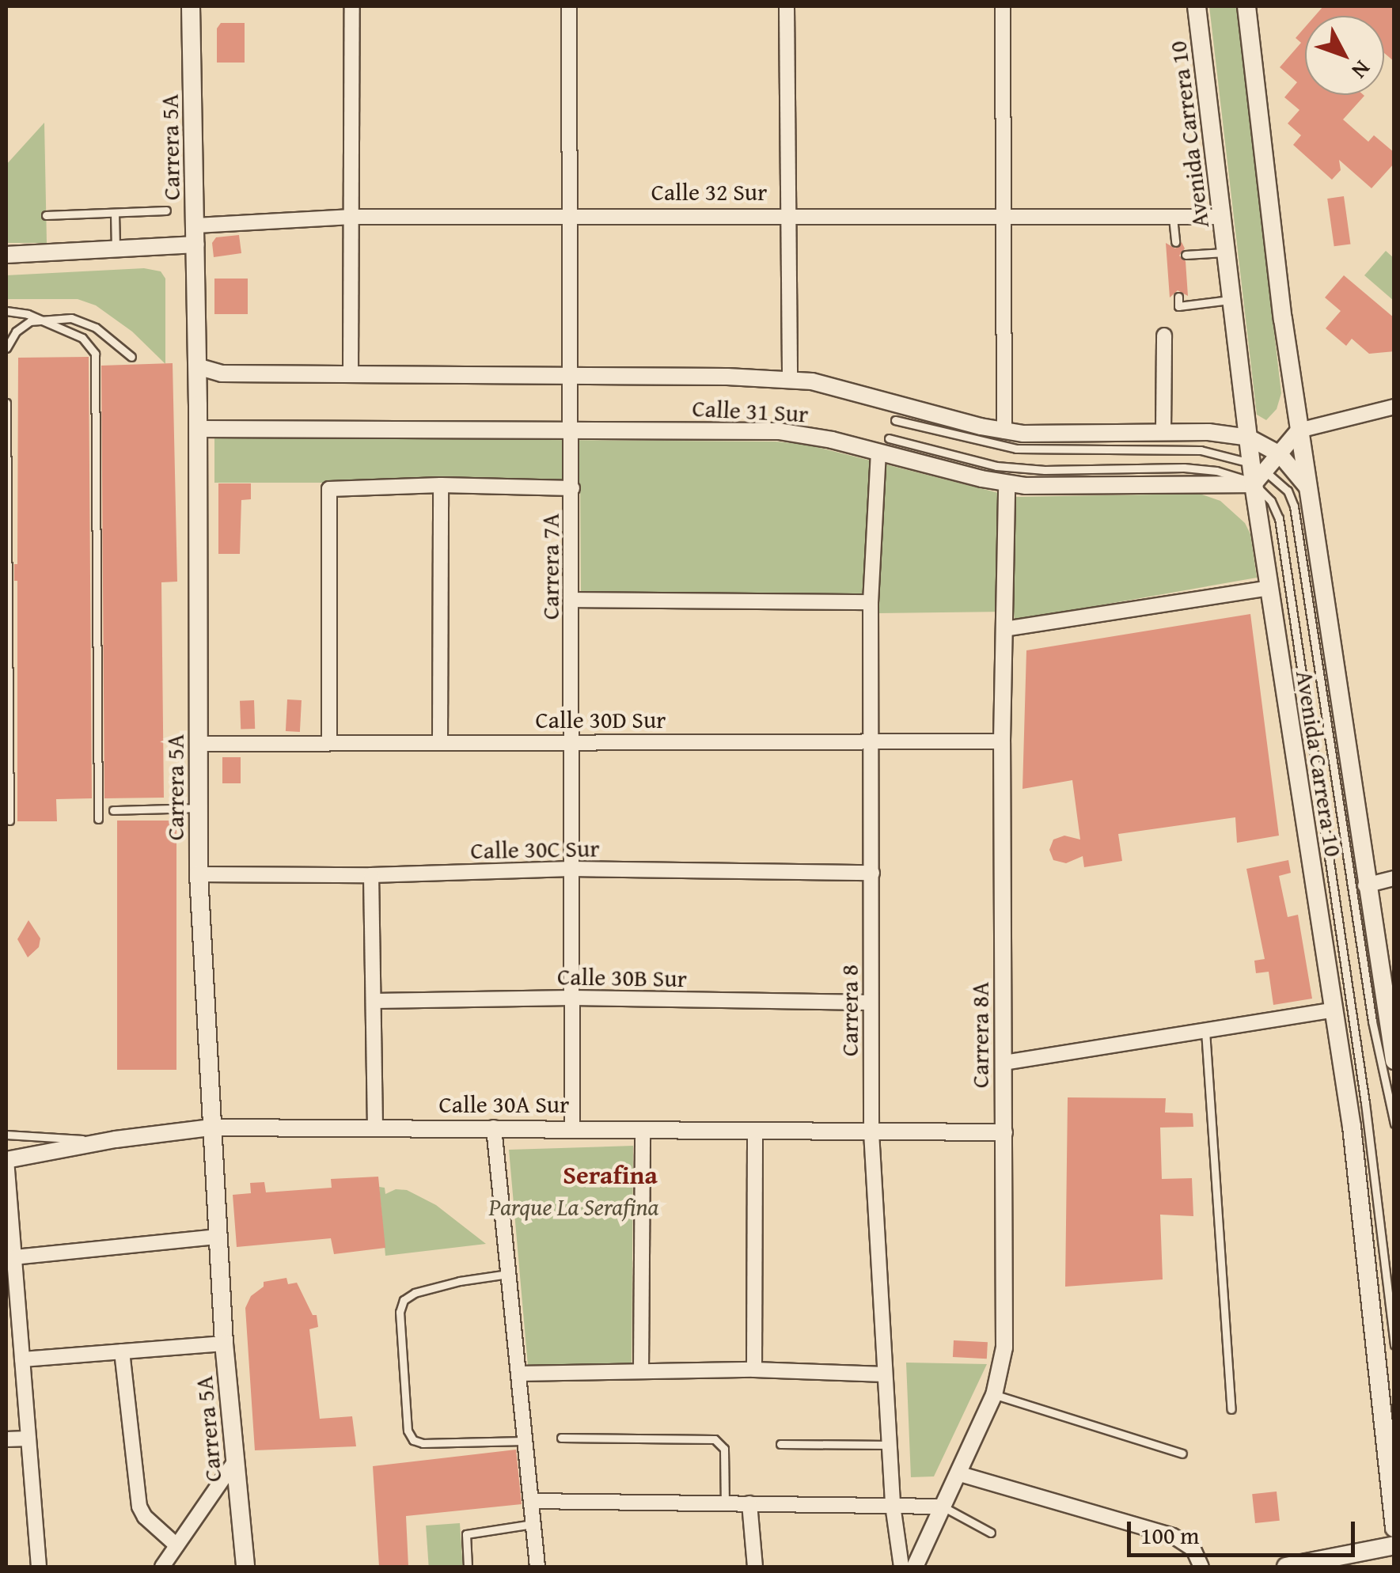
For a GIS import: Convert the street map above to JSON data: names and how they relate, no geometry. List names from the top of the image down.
{
  "streets": {
    "main road": ["Avenida Carrera 10", "Carrera 5A"],
    "street": [
      "Calle 32 Sur",
      "Calle 31 Sur",
      "Carrera 7A",
      "Calle 30D Sur",
      "Calle 30C Sur",
      "Calle 30B Sur",
      "Carrera 8",
      "Carrera 8A",
      "Calle 30A Sur"
    ]
  },
  "crossings": [
    ["Avenida Carrera 10", "Calle 32 Sur"],
    ["Avenida Carrera 10", "Calle 31 Sur"],
    ["Carrera 5A", "Calle 32 Sur"],
    ["Carrera 5A", "Calle 31 Sur"],
    ["Carrera 5A", "Calle 30D Sur"],
    ["Carrera 5A", "Calle 30C Sur"],
    ["Carrera 5A", "Calle 30A Sur"],
    ["Calle 32 Sur", "Carrera 7A"],
    ["Calle 31 Sur", "Carrera 7A"],
    ["Calle 31 Sur", "Carrera 8"],
    ["Calle 31 Sur", "Carrera 8A"],
    ["Carrera 7A", "Calle 30D Sur"],
    ["Carrera 7A", "Calle 30C Sur"],
    ["Carrera 7A", "Calle 30B Sur"],
    ["Carrera 7A", "Calle 30A Sur"],
    ["Calle 30D Sur", "Carrera 8"],
    ["Calle 30D Sur", "Carrera 8A"],
    ["Calle 30C Sur", "Carrera 8"],
    ["Calle 30B Sur", "Carrera 8"],
    ["Carrera 8", "Calle 30A Sur"],
    ["Carrera 8A", "Calle 30A Sur"]
  ],
  "districts": ["Serafina"],
  "parks": ["Parque La Serafina"],
  "scale_bar": "100 m",
  "north": "bottom right"
}
